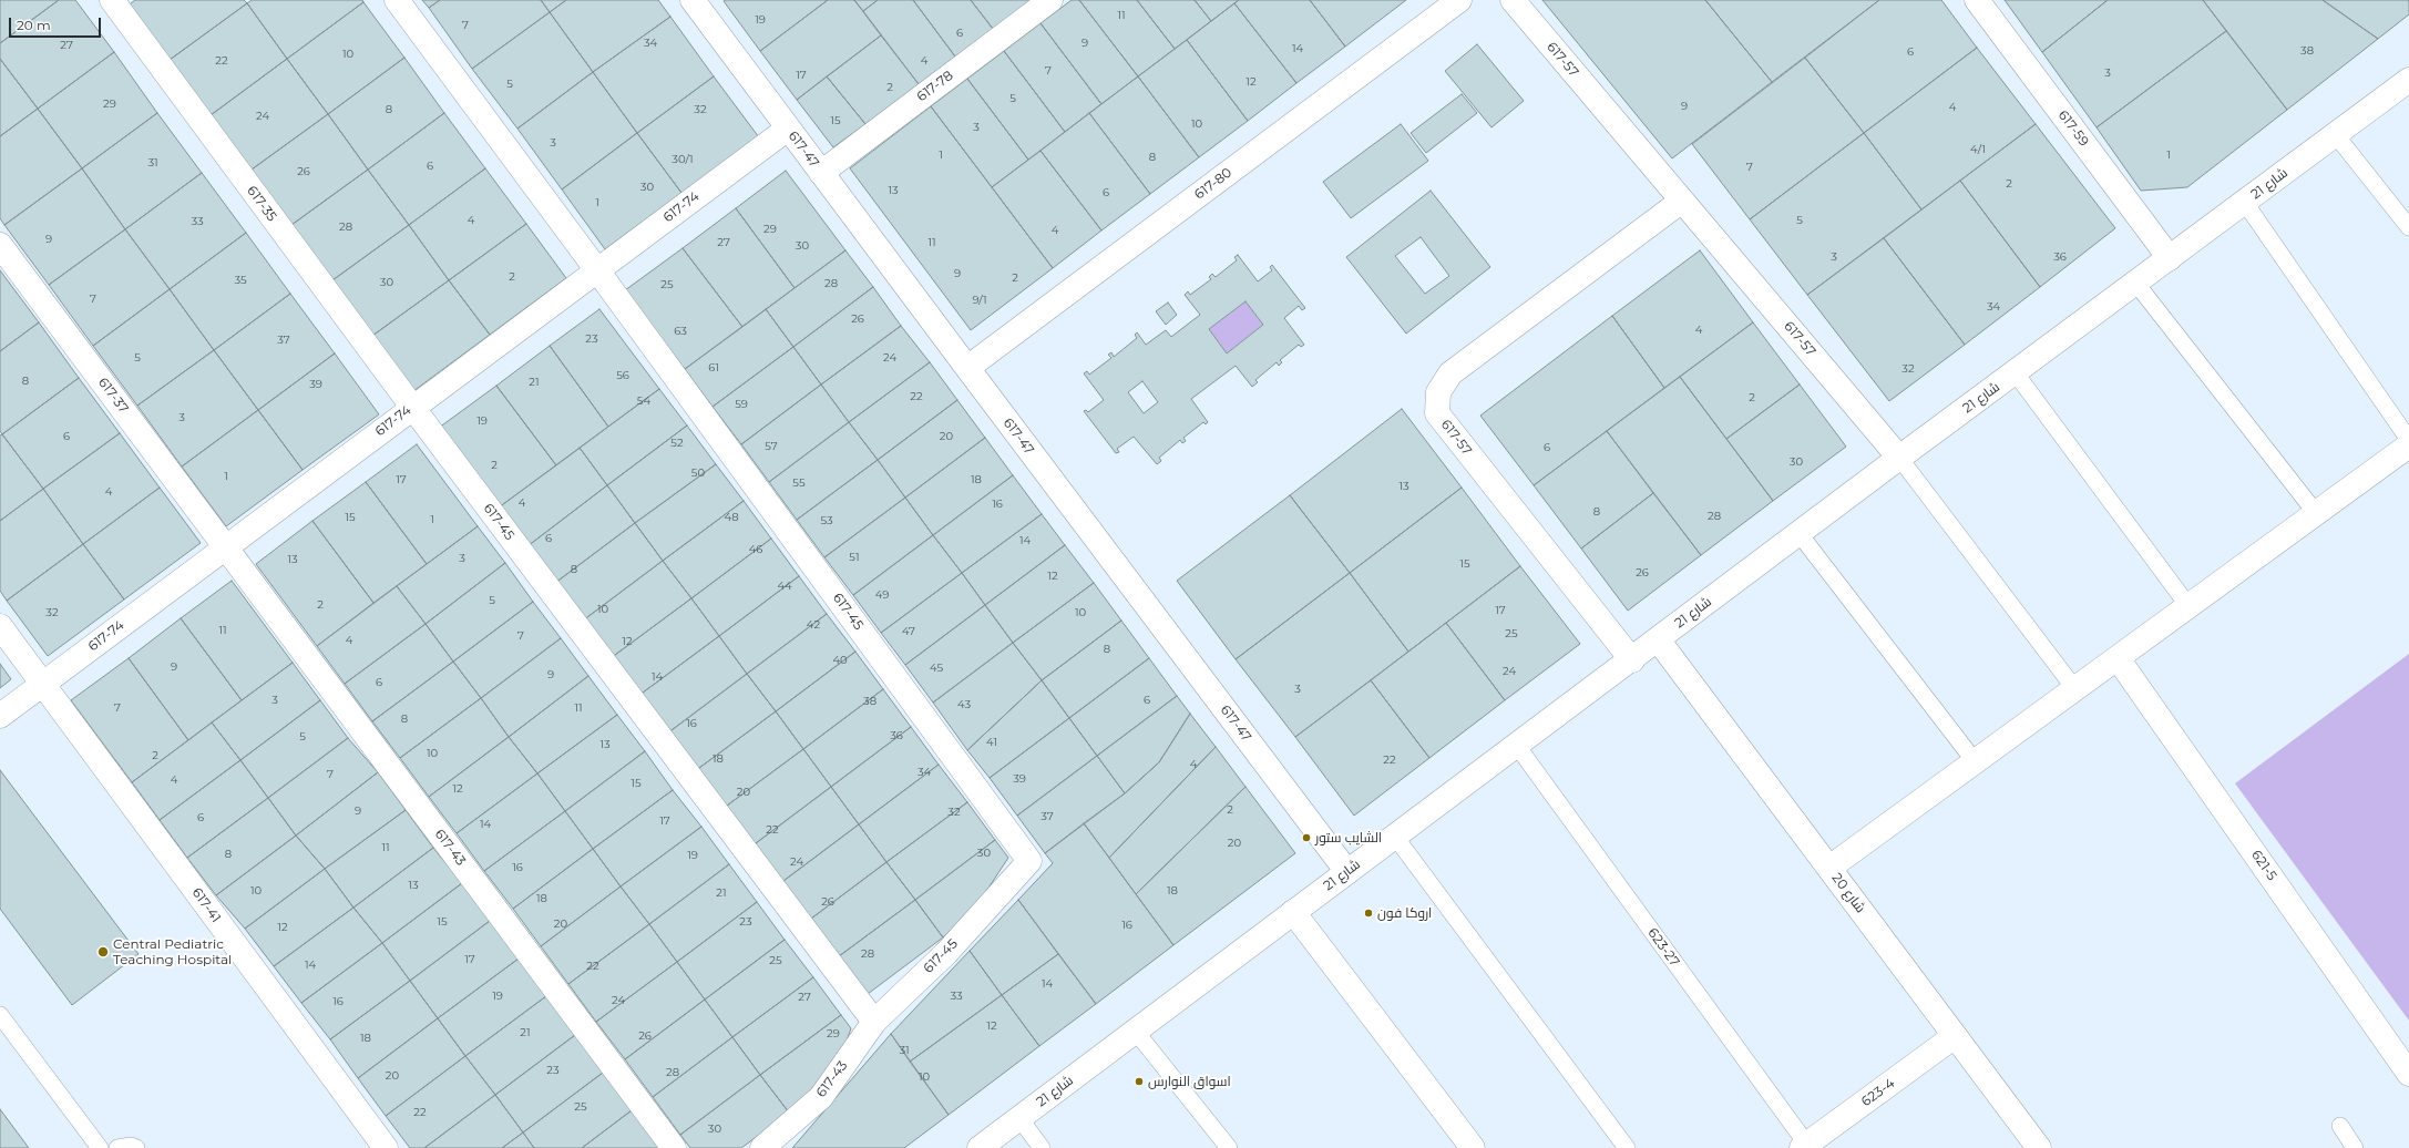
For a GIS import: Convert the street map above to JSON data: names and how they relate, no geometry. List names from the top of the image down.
{
  "streets": {
    "street": [
      "617-57",
      "617-78",
      "617-59",
      "617-47",
      "617-80",
      "شارع 21",
      "617-35",
      "617-74",
      "617-37",
      "617-45",
      "617-43",
      "621-5",
      "شارع 20",
      "617-41",
      "623-4"
    ],
    "lane": ["623-27"]
  },
  "crossings": [
    ["617-57", "شارع 21"],
    ["617-78", "617-47"],
    ["617-59", "شارع 21"],
    ["617-47", "617-80"],
    ["617-47", "شارع 21"],
    ["617-47", "617-74"],
    ["شارع 21", "شارع 20"],
    ["شارع 21", "623-27"],
    ["617-35", "617-74"],
    ["617-35", "617-45"],
    ["617-74", "617-37"],
    ["617-74", "617-45"],
    ["617-74", "617-43"],
    ["617-74", "617-41"],
    ["617-37", "617-43"],
    ["617-45", "617-43"],
    ["شارع 20", "623-4"],
    ["623-27", "623-4"]
  ],
  "places": [
    "الشايب ستور",
    "اروكا فون",
    "Central Pediatric Teaching Hospital",
    "اسواق النوارس"
  ],
  "house_numbers": [
    "11",
    "19",
    "7",
    "6",
    "34",
    "9",
    "27",
    "14",
    "38",
    "6",
    "10",
    "22",
    "4",
    "7",
    "3",
    "17",
    "12",
    "5",
    "2",
    "5",
    "29",
    "9",
    "4",
    "8",
    "32",
    "24",
    "15",
    "10",
    "3",
    "3",
    "4/1",
    "1",
    "1",
    "8",
    "30/1",
    "31",
    "6",
    "7",
    "26",
    "2",
    "30",
    "13",
    "6",
    "1",
    "4",
    "5",
    "33",
    "28",
    "29",
    "4",
    "9",
    "27",
    "11",
    "30",
    "3",
    "36",
    "9",
    "2",
    "2",
    "35",
    "30",
    "28",
    "25",
    "7",
    "9/1",
    "34",
    "26",
    "4",
    "63",
    "23",
    "37",
    "5",
    "24",
    "61",
    "32",
    "56",
    "8",
    "21",
    "39",
    "22",
    "2",
    "54",
    "59",
    "3",
    "19",
    "6",
    "20",
    "52",
    "57",
    "6",
    "30",
    "2",
    "50",
    "1",
    "17",
    "18",
    "55",
    "13",
    "4",
    "4",
    "16",
    "8",
    "28",
    "15",
    "48",
    "1",
    "53",
    "6",
    "14",
    "46",
    "51",
    "3",
    "13",
    "15",
    "8",
    "26",
    "12",
    "44",
    "49",
    "5",
    "2",
    "10",
    "17",
    "32",
    "10",
    "42",
    "11",
    "47",
    "25",
    "7",
    "4",
    "12",
    "8",
    "40",
    "9",
    "45",
    "24",
    "9",
    "14",
    "6",
    "3",
    "3",
    "6",
    "38",
    "43",
    "7",
    "11",
    "8",
    "16",
    "36",
    "5",
    "41",
    "13",
    "10",
    "2",
    "18",
    "22",
    "4",
    "34",
    "7",
    "39",
    "4",
    "15",
    "12",
    "20",
    "2",
    "9",
    "32",
    "37",
    "6",
    "17",
    "14",
    "22",
    "20",
    "11",
    "30",
    "8",
    "19",
    "24",
    "16",
    "13",
    "10",
    "18",
    "21",
    "18",
    "26",
    "15",
    "23",
    "20",
    "16",
    "12",
    "28",
    "17",
    "25",
    "14",
    "22",
    "14",
    "19",
    "33",
    "27",
    "24",
    "16",
    "12",
    "21",
    "29",
    "26",
    "18",
    "31",
    "23",
    "28",
    "20",
    "10",
    "25",
    "22",
    "30"
  ],
  "scale_bar": "20 m"
}
